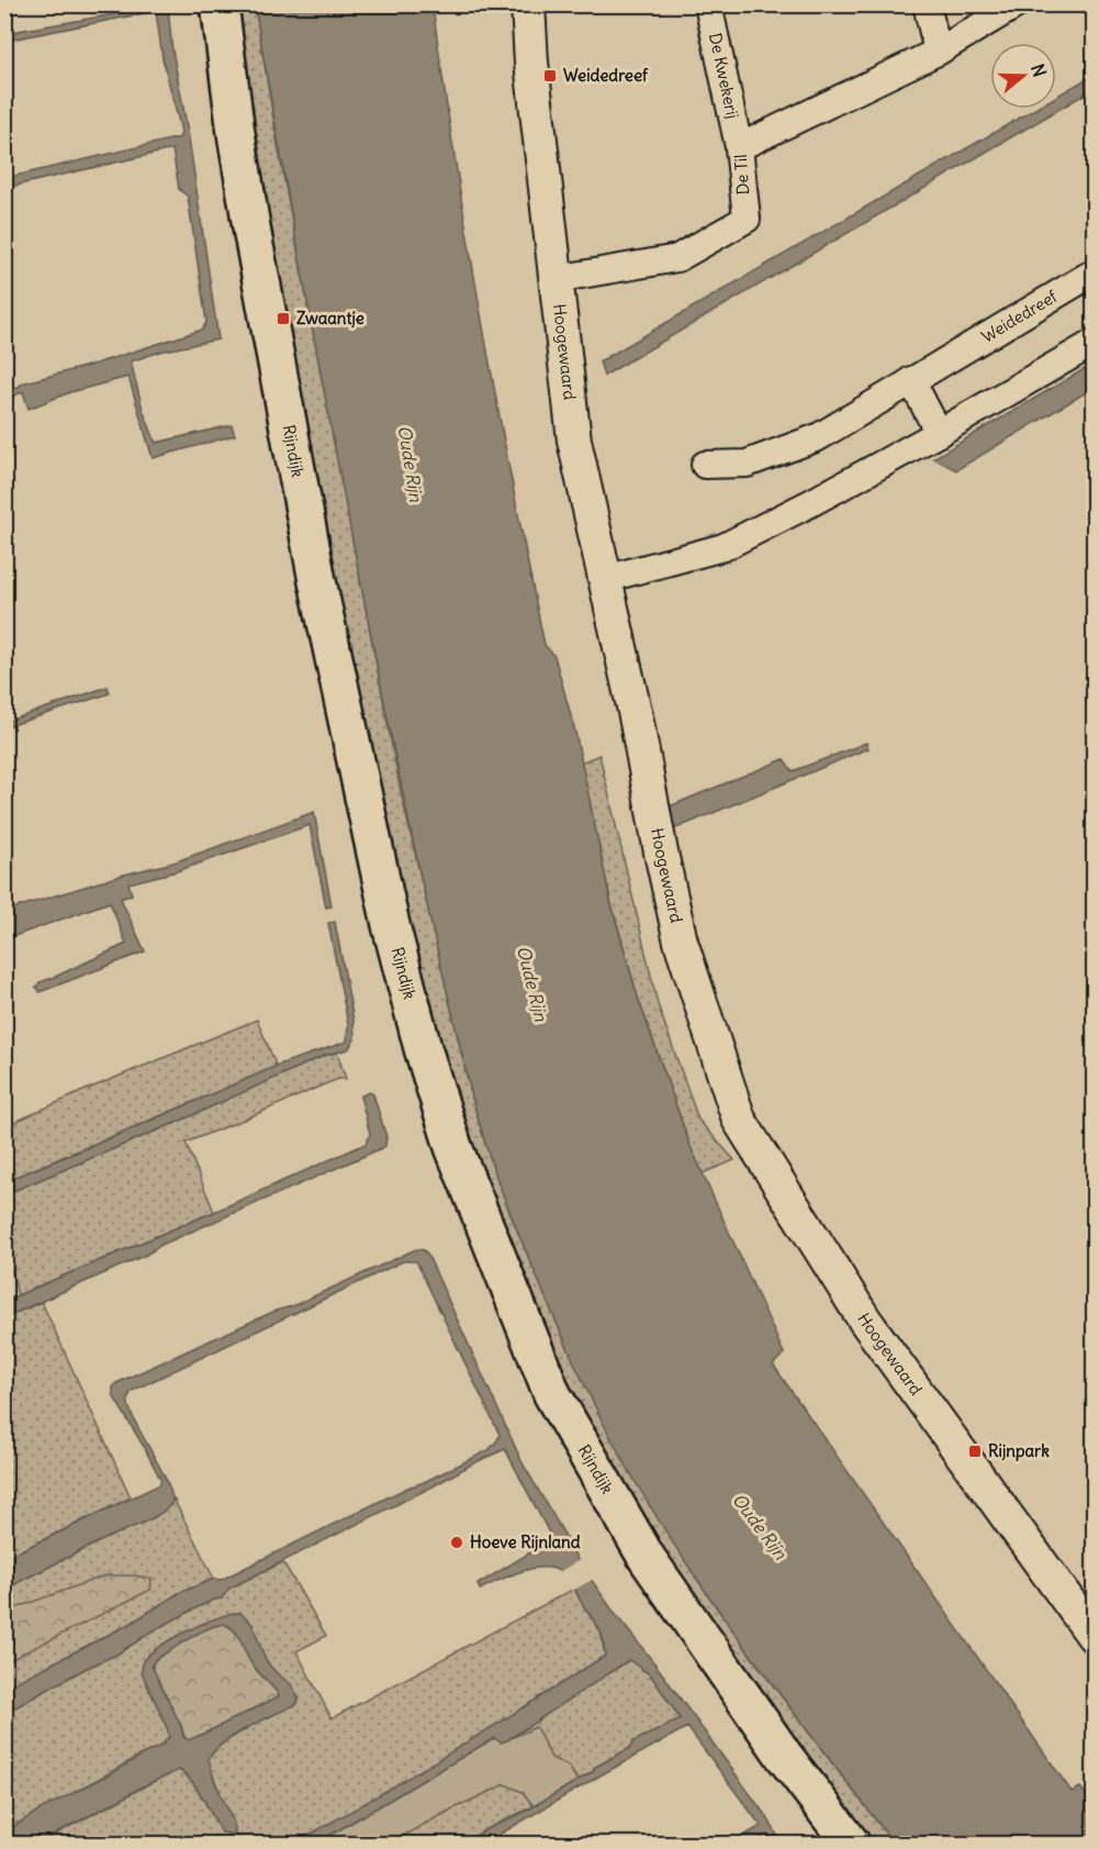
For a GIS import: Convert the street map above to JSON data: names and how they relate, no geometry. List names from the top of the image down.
{
  "streets": {
    "main road": ["Rijndijk"],
    "street": [
      "De Kwekerij",
      "De Til",
      "Weidedreef",
      "Hoogewaard"
    ]
  },
  "crossings": [
    ["De Kwekerij", "De Til"],
    ["De Til", "Hoogewaard"]
  ],
  "water": ["Oude Rijn"],
  "places": {
    "transit": ["Weidedreef", "Zwaantje", "Rijnpark"],
    "other": ["Hoeve Rijnland"]
  },
  "north": "right"
}
